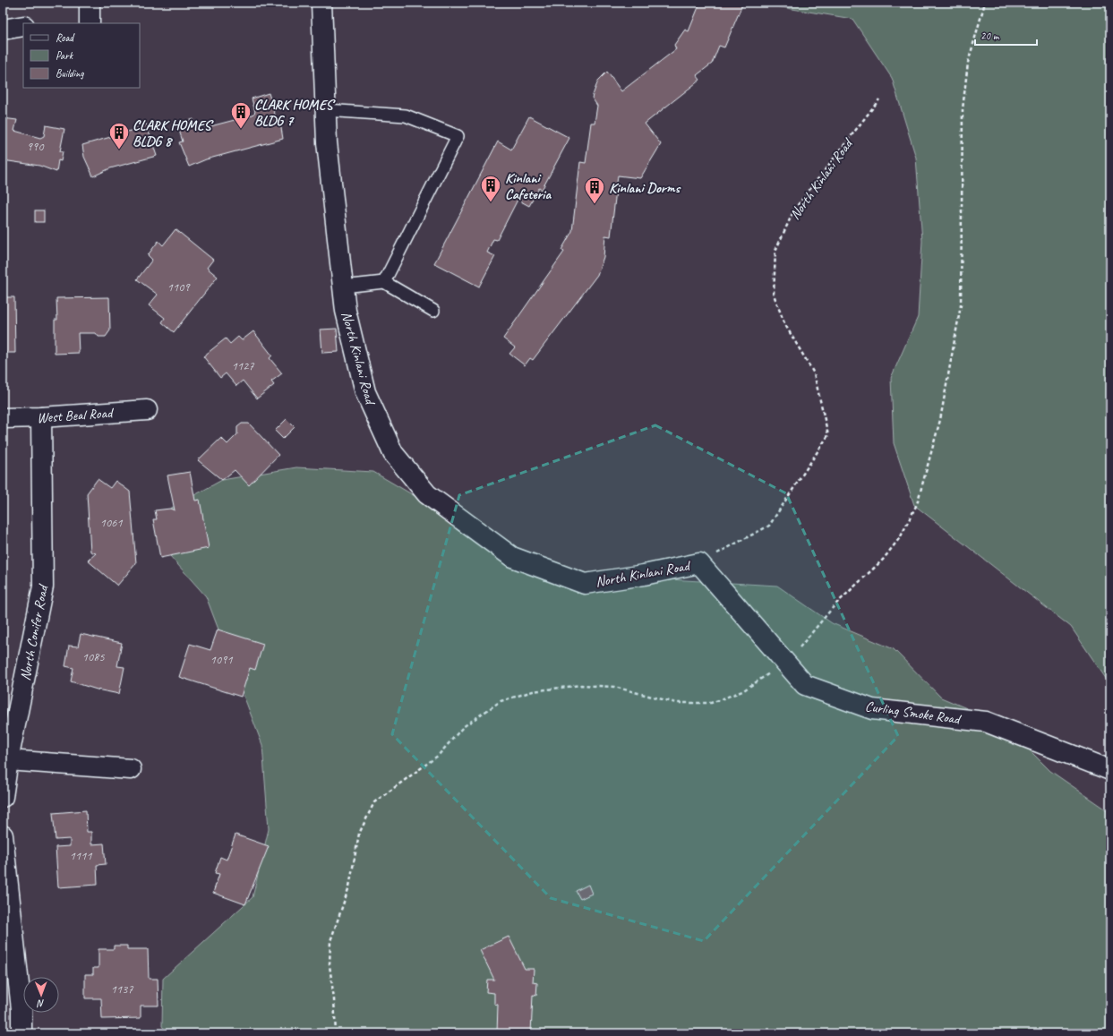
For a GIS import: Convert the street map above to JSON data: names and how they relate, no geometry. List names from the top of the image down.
{
  "streets": {
    "street": [
      "North Kinlani Road",
      "West Beal Road",
      "North Conifer Road",
      "Curling Smoke Road"
    ]
  },
  "crossings": [
    ["North Kinlani Road", "Curling Smoke Road"],
    ["West Beal Road", "North Conifer Road"]
  ],
  "places": {
    "building": [
      "CLARK HOMES BLDG 7",
      "CLARK HOMES BLDG 8",
      "Kinlani Cafeteria",
      "Kinlani Dorms"
    ]
  },
  "house_numbers": [
    "990",
    "1109",
    "1127",
    "1061",
    "1085",
    "1091",
    "1111",
    "1137"
  ],
  "legend": ["Road", "Park", "Building"],
  "scale_bar": "20 m",
  "north": "bottom"
}
